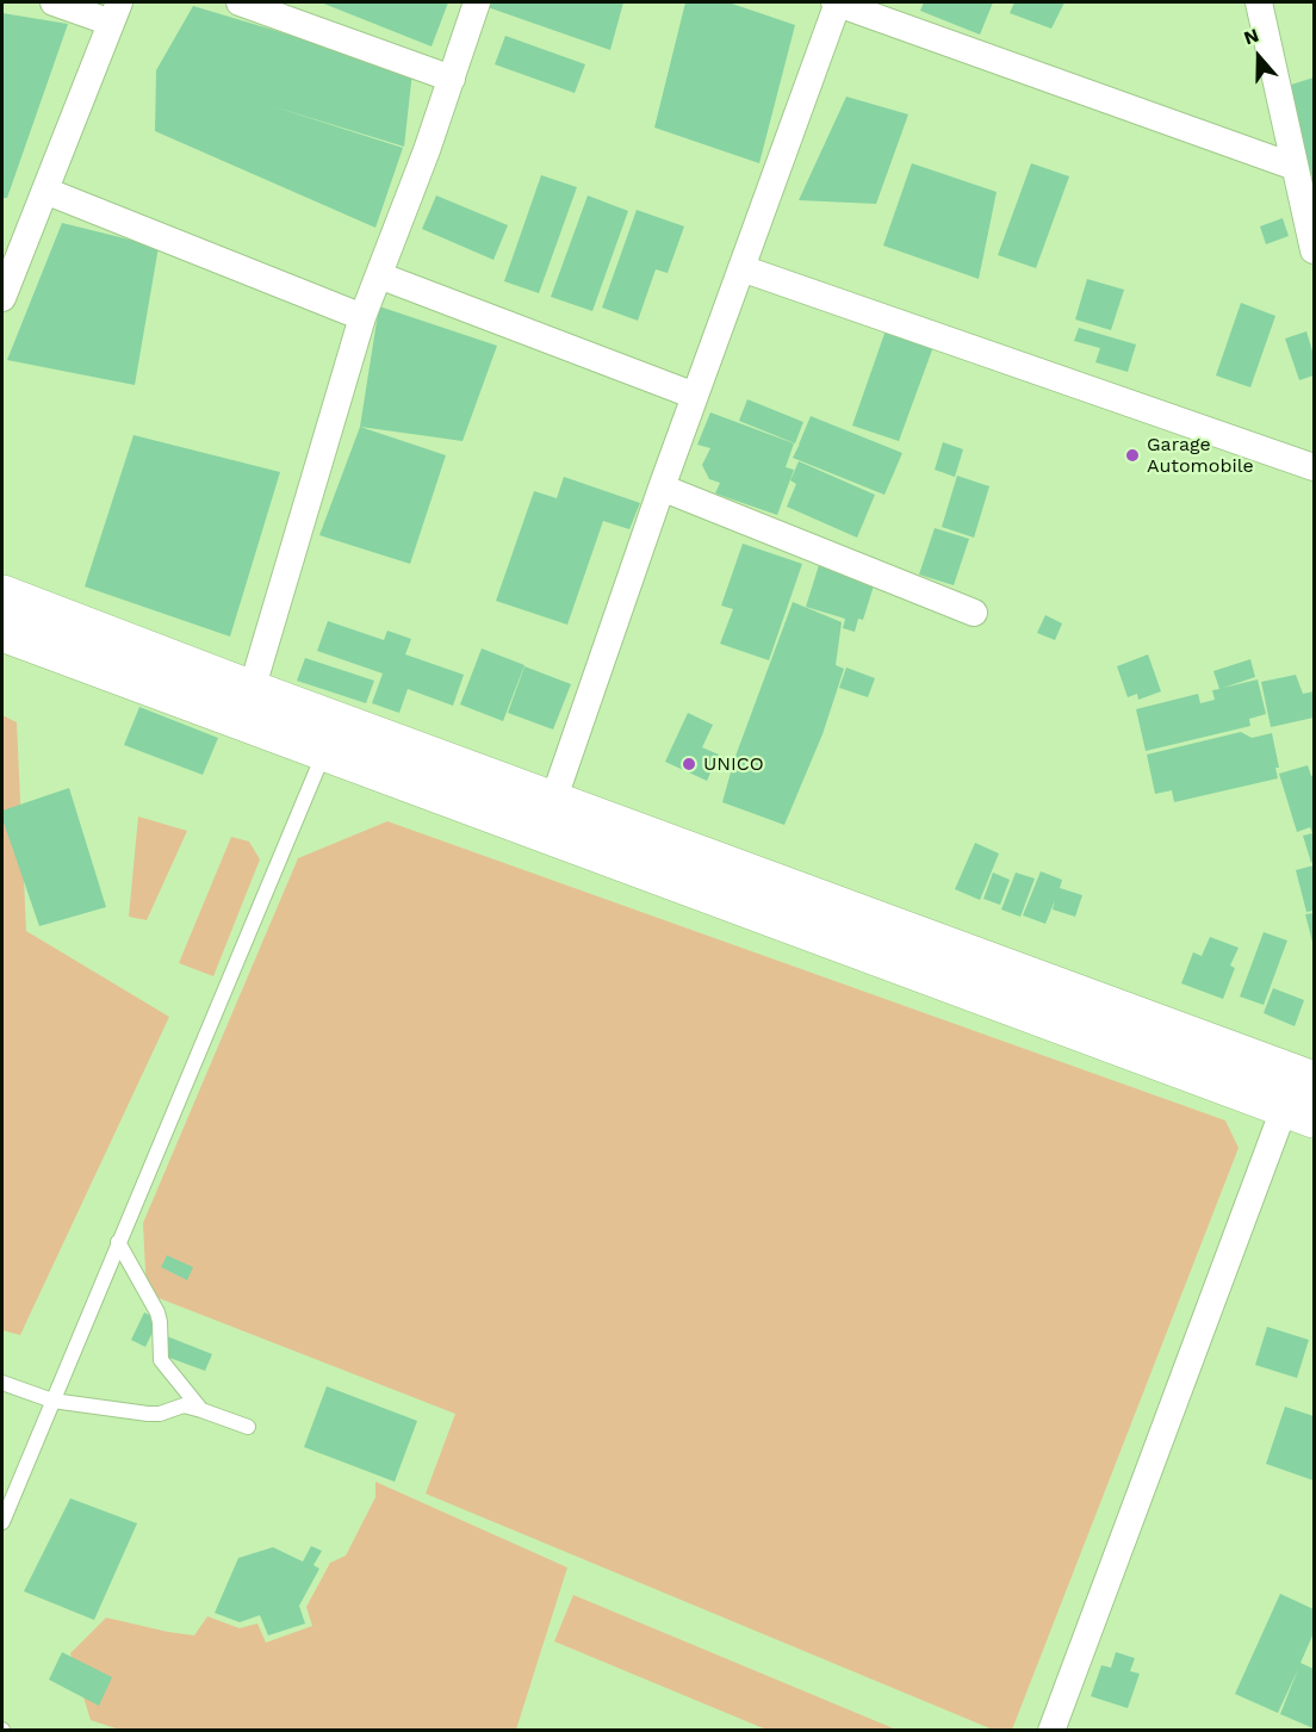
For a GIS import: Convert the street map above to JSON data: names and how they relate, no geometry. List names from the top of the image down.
{
  "places": ["Garage Automobile", "UNICO"],
  "north": "top"
}
